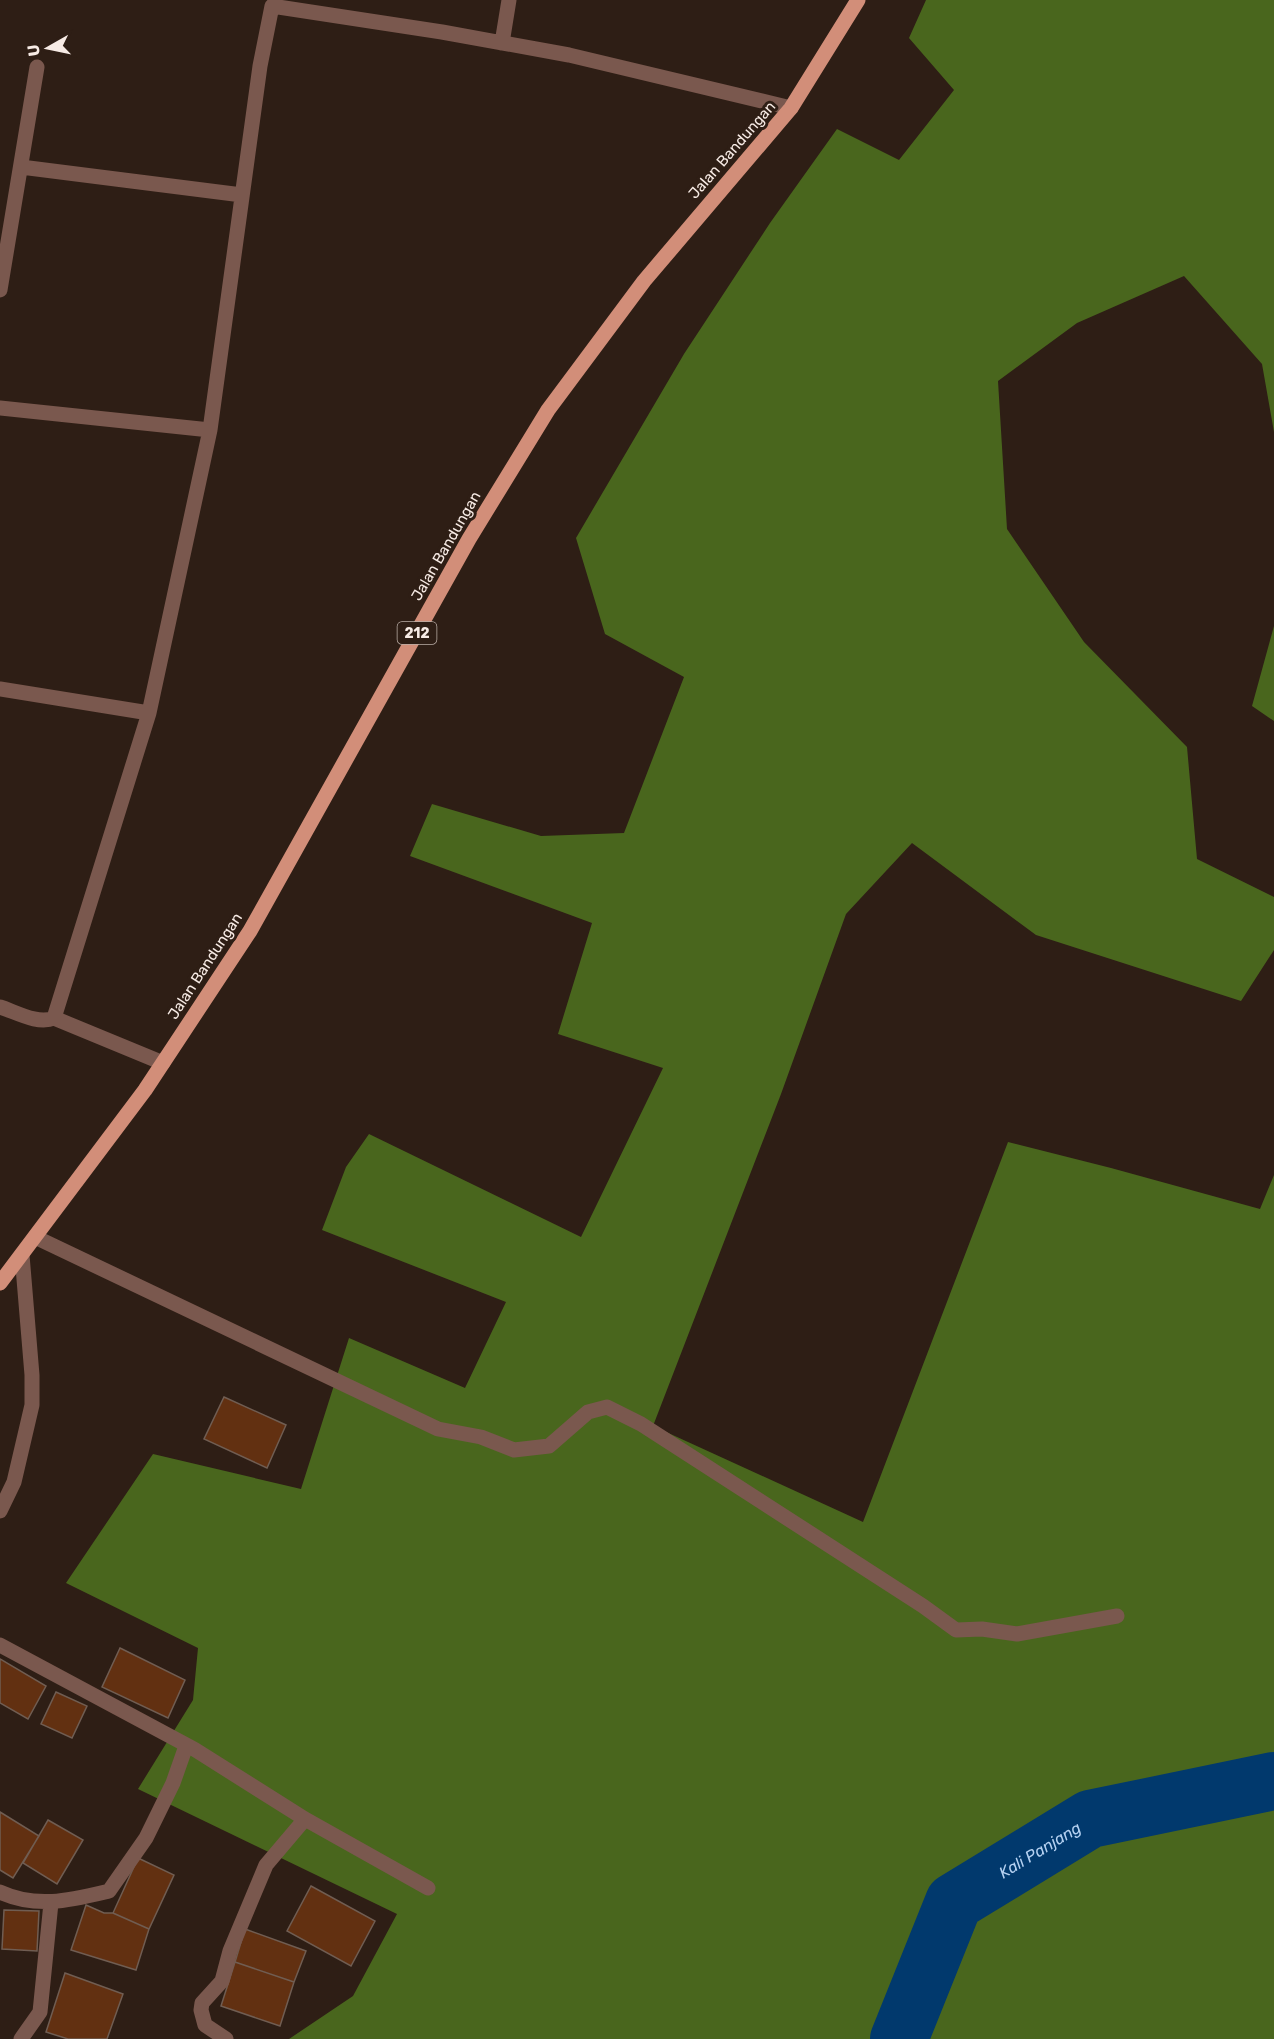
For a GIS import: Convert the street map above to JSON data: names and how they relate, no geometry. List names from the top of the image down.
{
  "streets": {
    "main road": ["Jalan Bandungan", "212"]
  },
  "water": ["Kali Panjang"],
  "north": "left"
}
